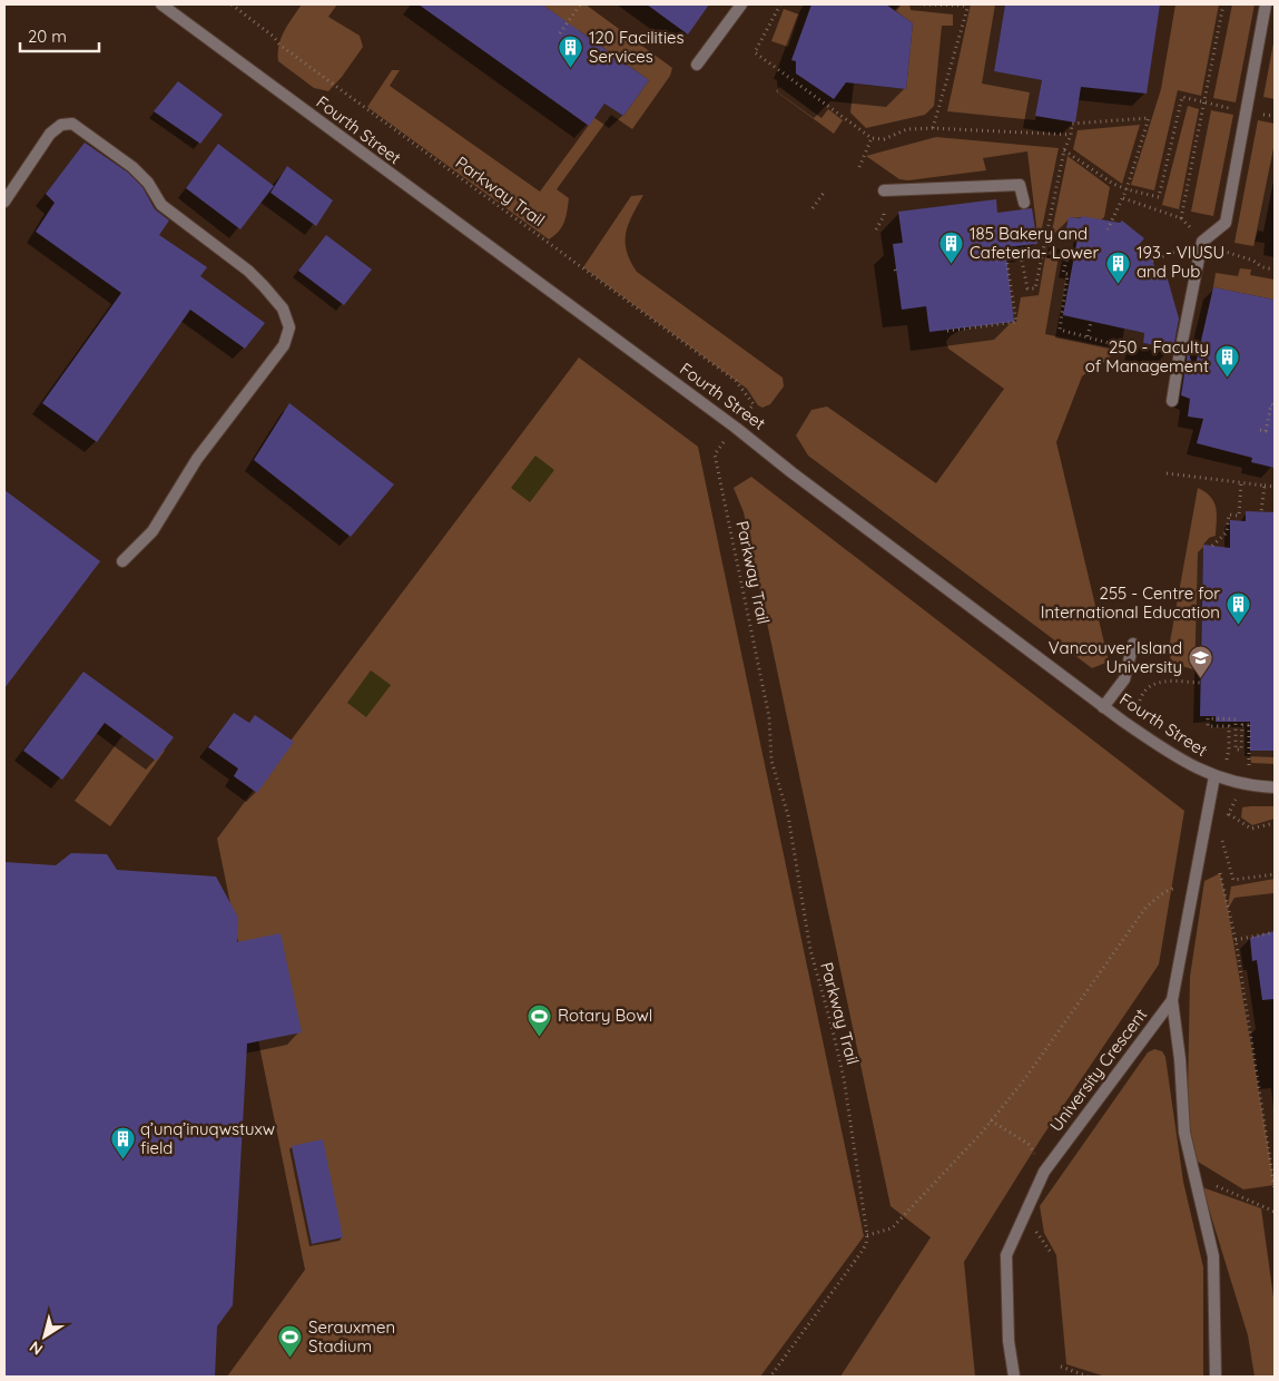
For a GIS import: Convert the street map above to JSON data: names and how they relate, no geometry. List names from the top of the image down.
{
  "streets": {
    "street": ["Fourth Street", "University Crescent"],
    "path": ["Parkway Trail"]
  },
  "crossings": [
    ["Fourth Street", "Parkway Trail"],
    ["Fourth Street", "University Crescent"]
  ],
  "places": {
    "building": [
      "120 Facilities Services",
      "185 Bakery and Cafeteria- Lower",
      "193 - VIUSU and Pub",
      "250 - Faculty of Management",
      "255 - Centre for International Education",
      "q’unq’inuqwstuxw field"
    ],
    "school or university": ["Vancouver Island University"],
    "sports": ["Rotary Bowl", "Serauxmen Stadium"]
  },
  "scale_bar": "20 m",
  "north": "bottom left"
}
